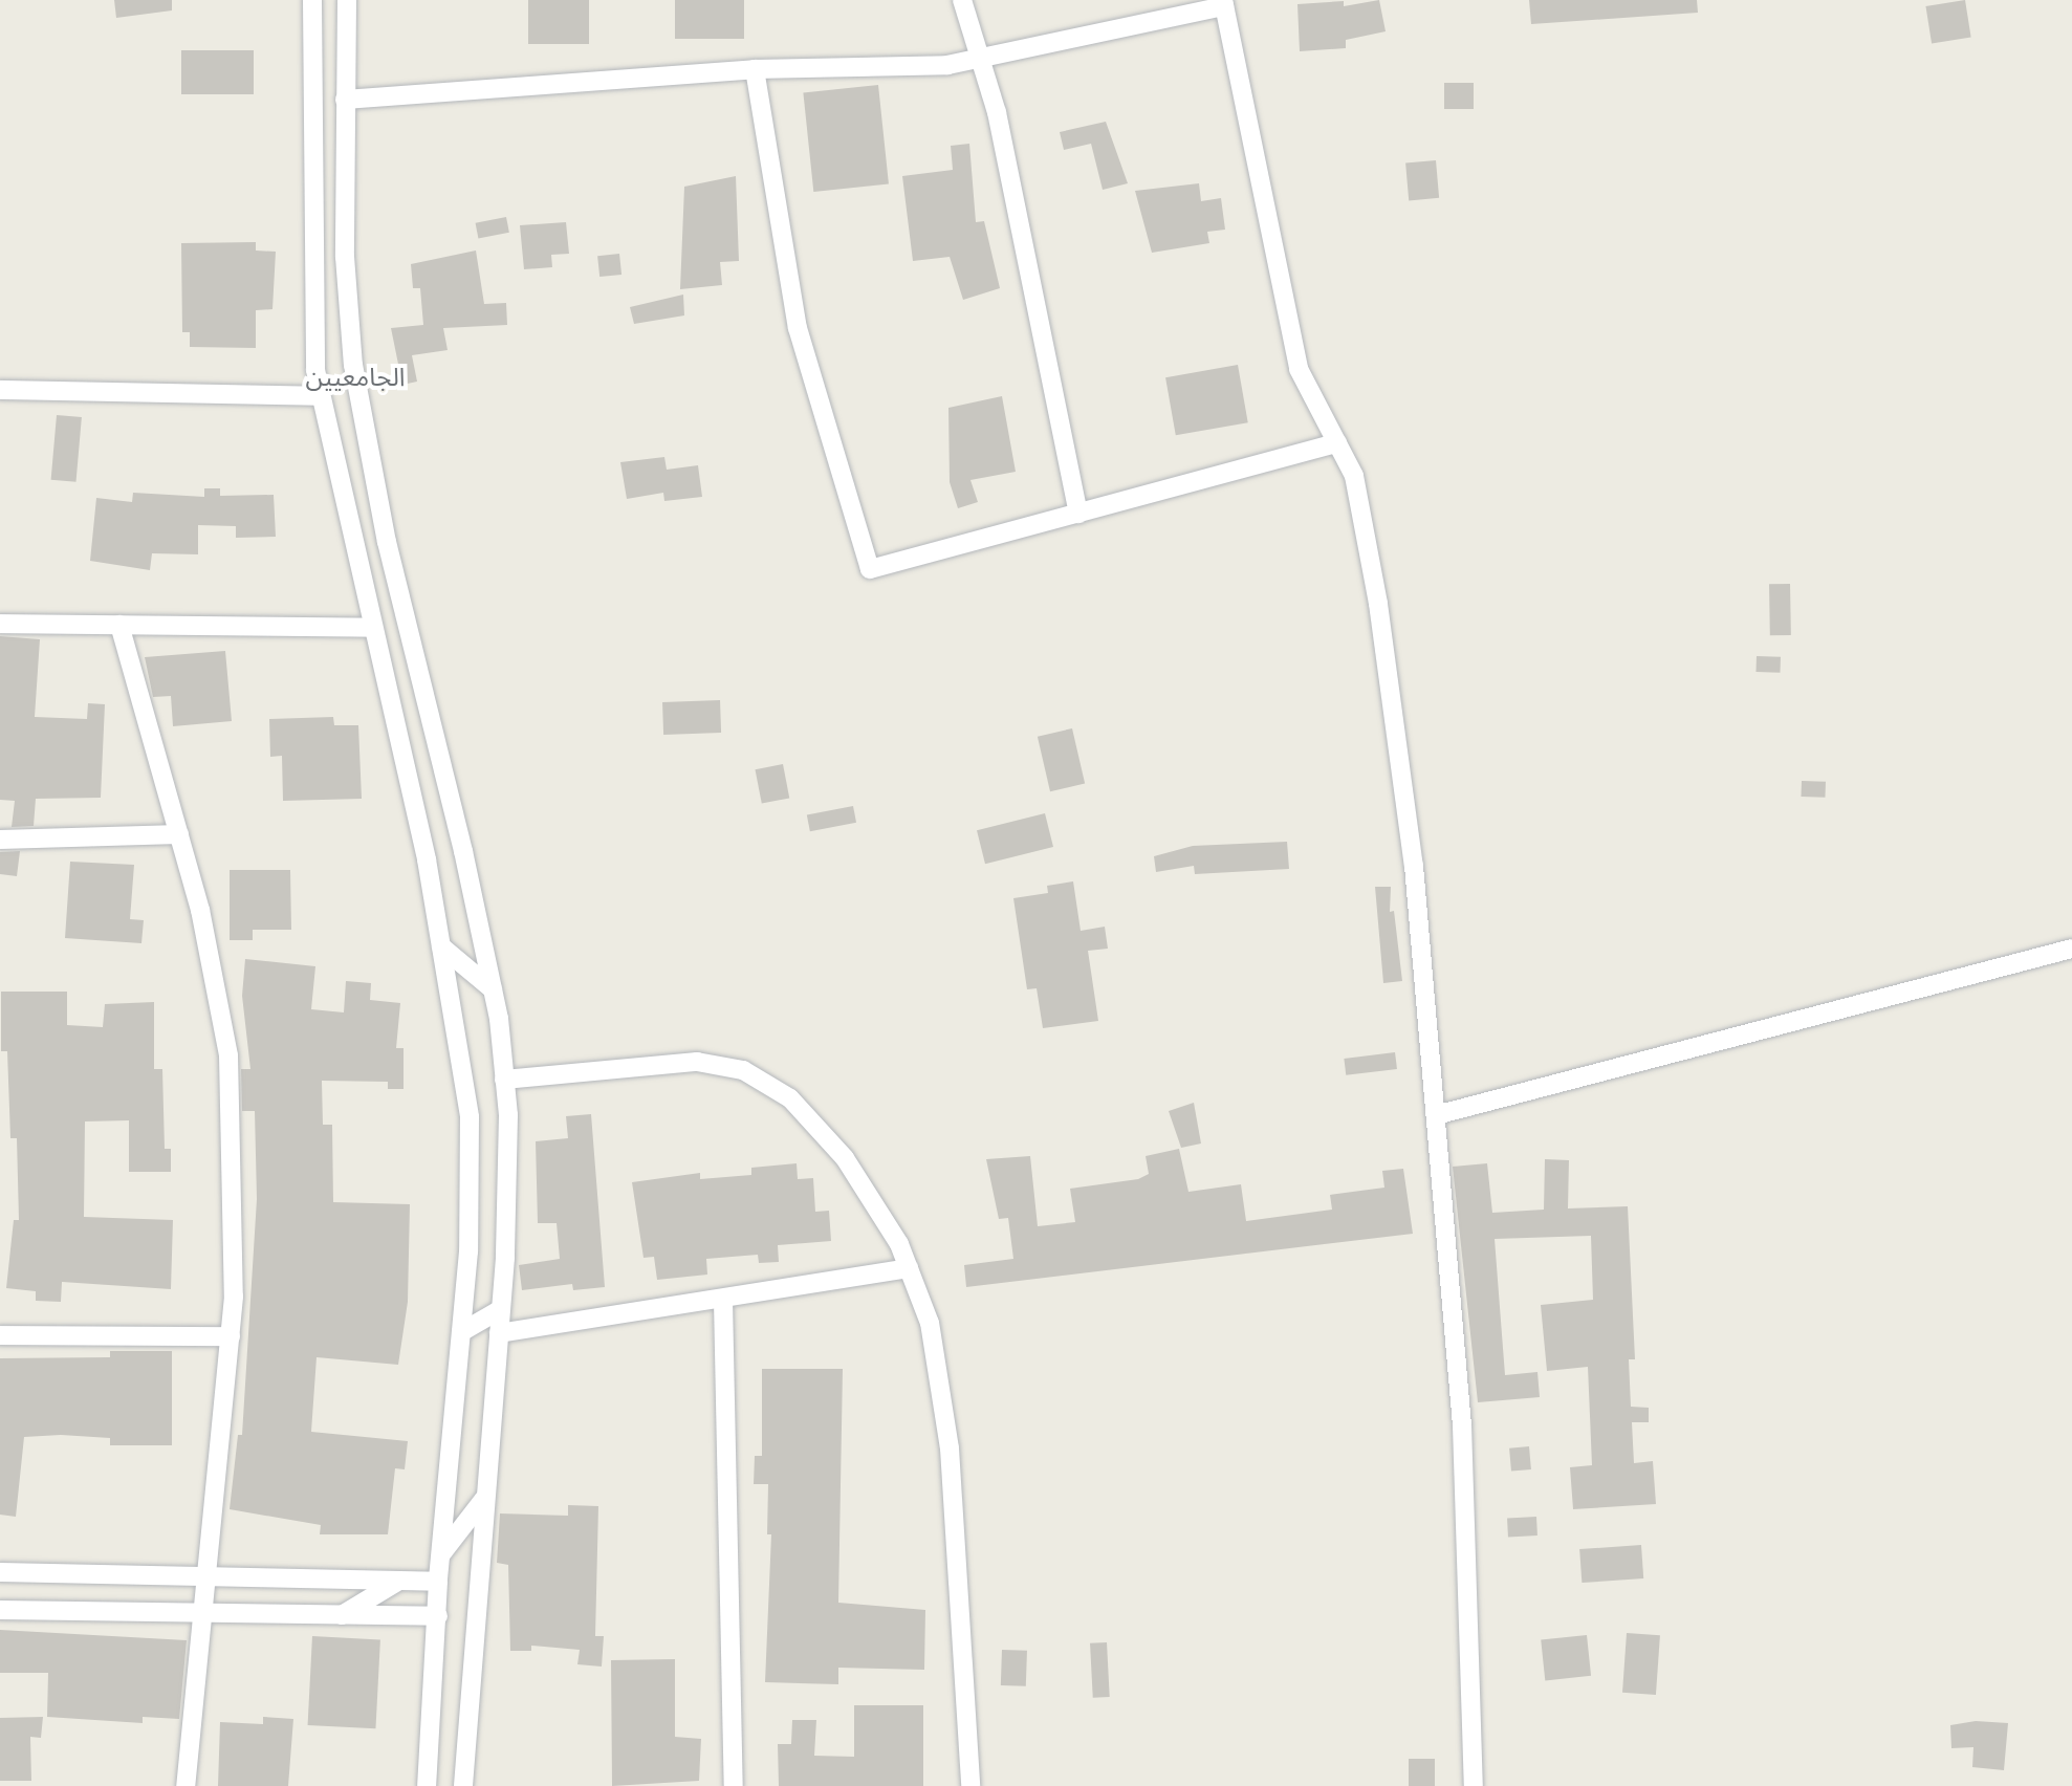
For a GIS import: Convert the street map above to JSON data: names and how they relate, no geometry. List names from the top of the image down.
{
  "districts": ["الجامعيين"]
}
